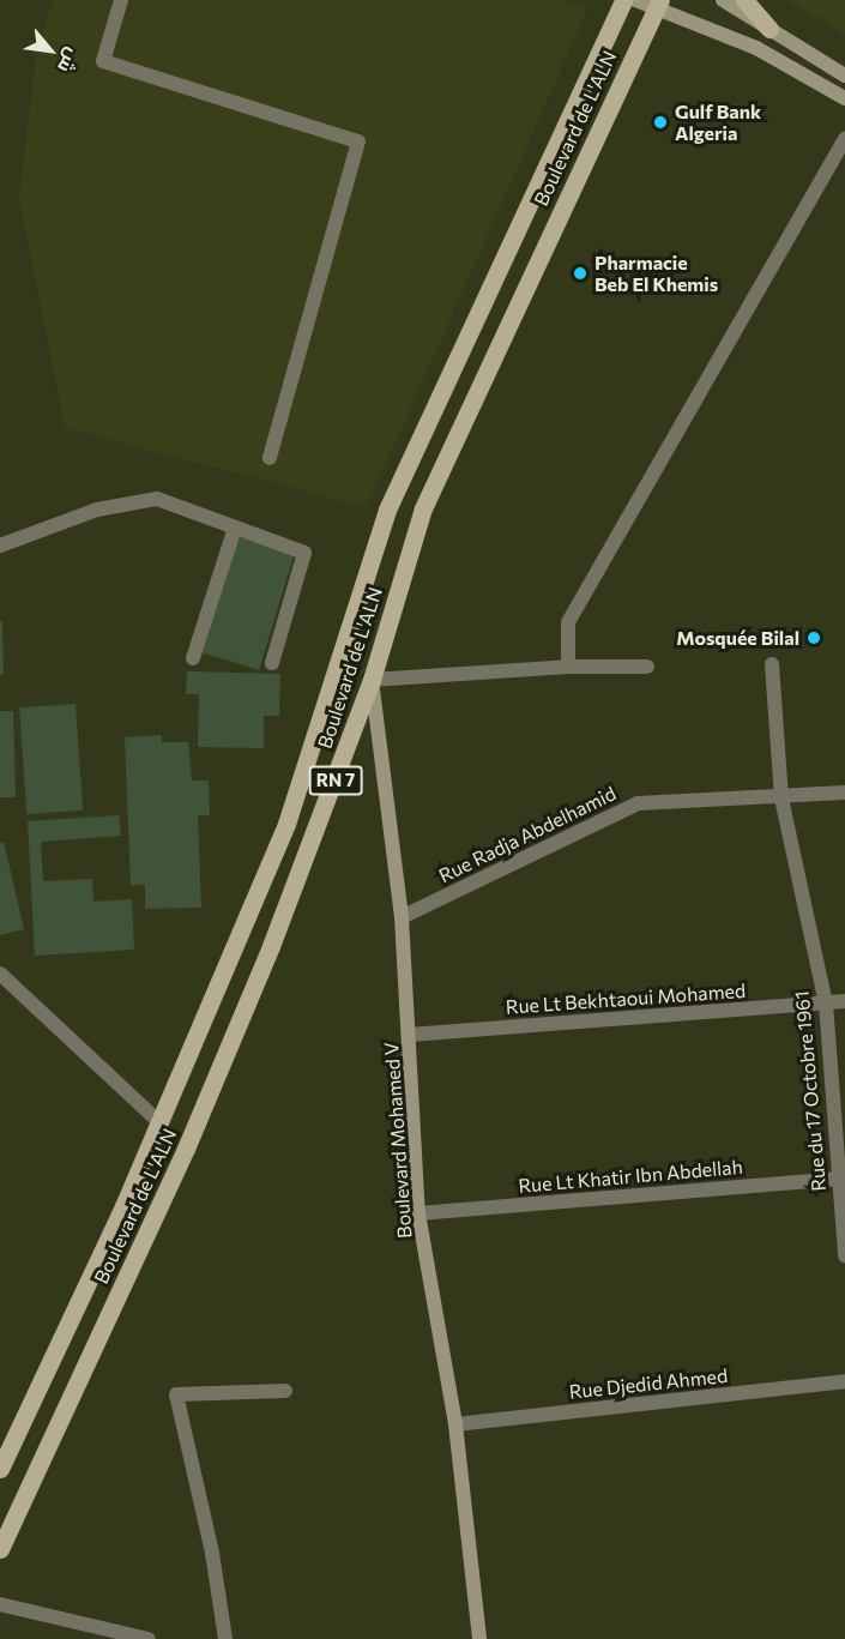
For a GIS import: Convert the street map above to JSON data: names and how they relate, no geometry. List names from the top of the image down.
{
  "streets": {
    "main road": ["Boulevard de L'ALN", "RN 7", "Boulevard Mohamed V"],
    "street": [
      "Rue Radja Abdelhamid",
      "Rue Lt Bekhtaoui Mohamed",
      "Rue du 17 Octobre 1961",
      "Rue Lt Khatir Ibn Abdellah",
      "Rue Djedid Ahmed"
    ]
  },
  "crossings": [
    ["Boulevard de L'ALN", "Boulevard Mohamed V"],
    ["Rue Radja Abdelhamid", "Rue du 17 Octobre 1961"],
    ["Rue Radja Abdelhamid", "Boulevard Mohamed V"],
    ["Rue Lt Bekhtaoui Mohamed", "Rue du 17 Octobre 1961"],
    ["Rue Lt Bekhtaoui Mohamed", "Boulevard Mohamed V"],
    ["Rue du 17 Octobre 1961", "Rue Lt Khatir Ibn Abdellah"],
    ["Boulevard Mohamed V", "Rue Lt Khatir Ibn Abdellah"],
    ["Boulevard Mohamed V", "Rue Djedid Ahmed"]
  ],
  "places": ["Gulf Bank Algeria", "Pharmacie Beb El Khemis", "Mosquée Bilal"],
  "north": "bottom right"
}
